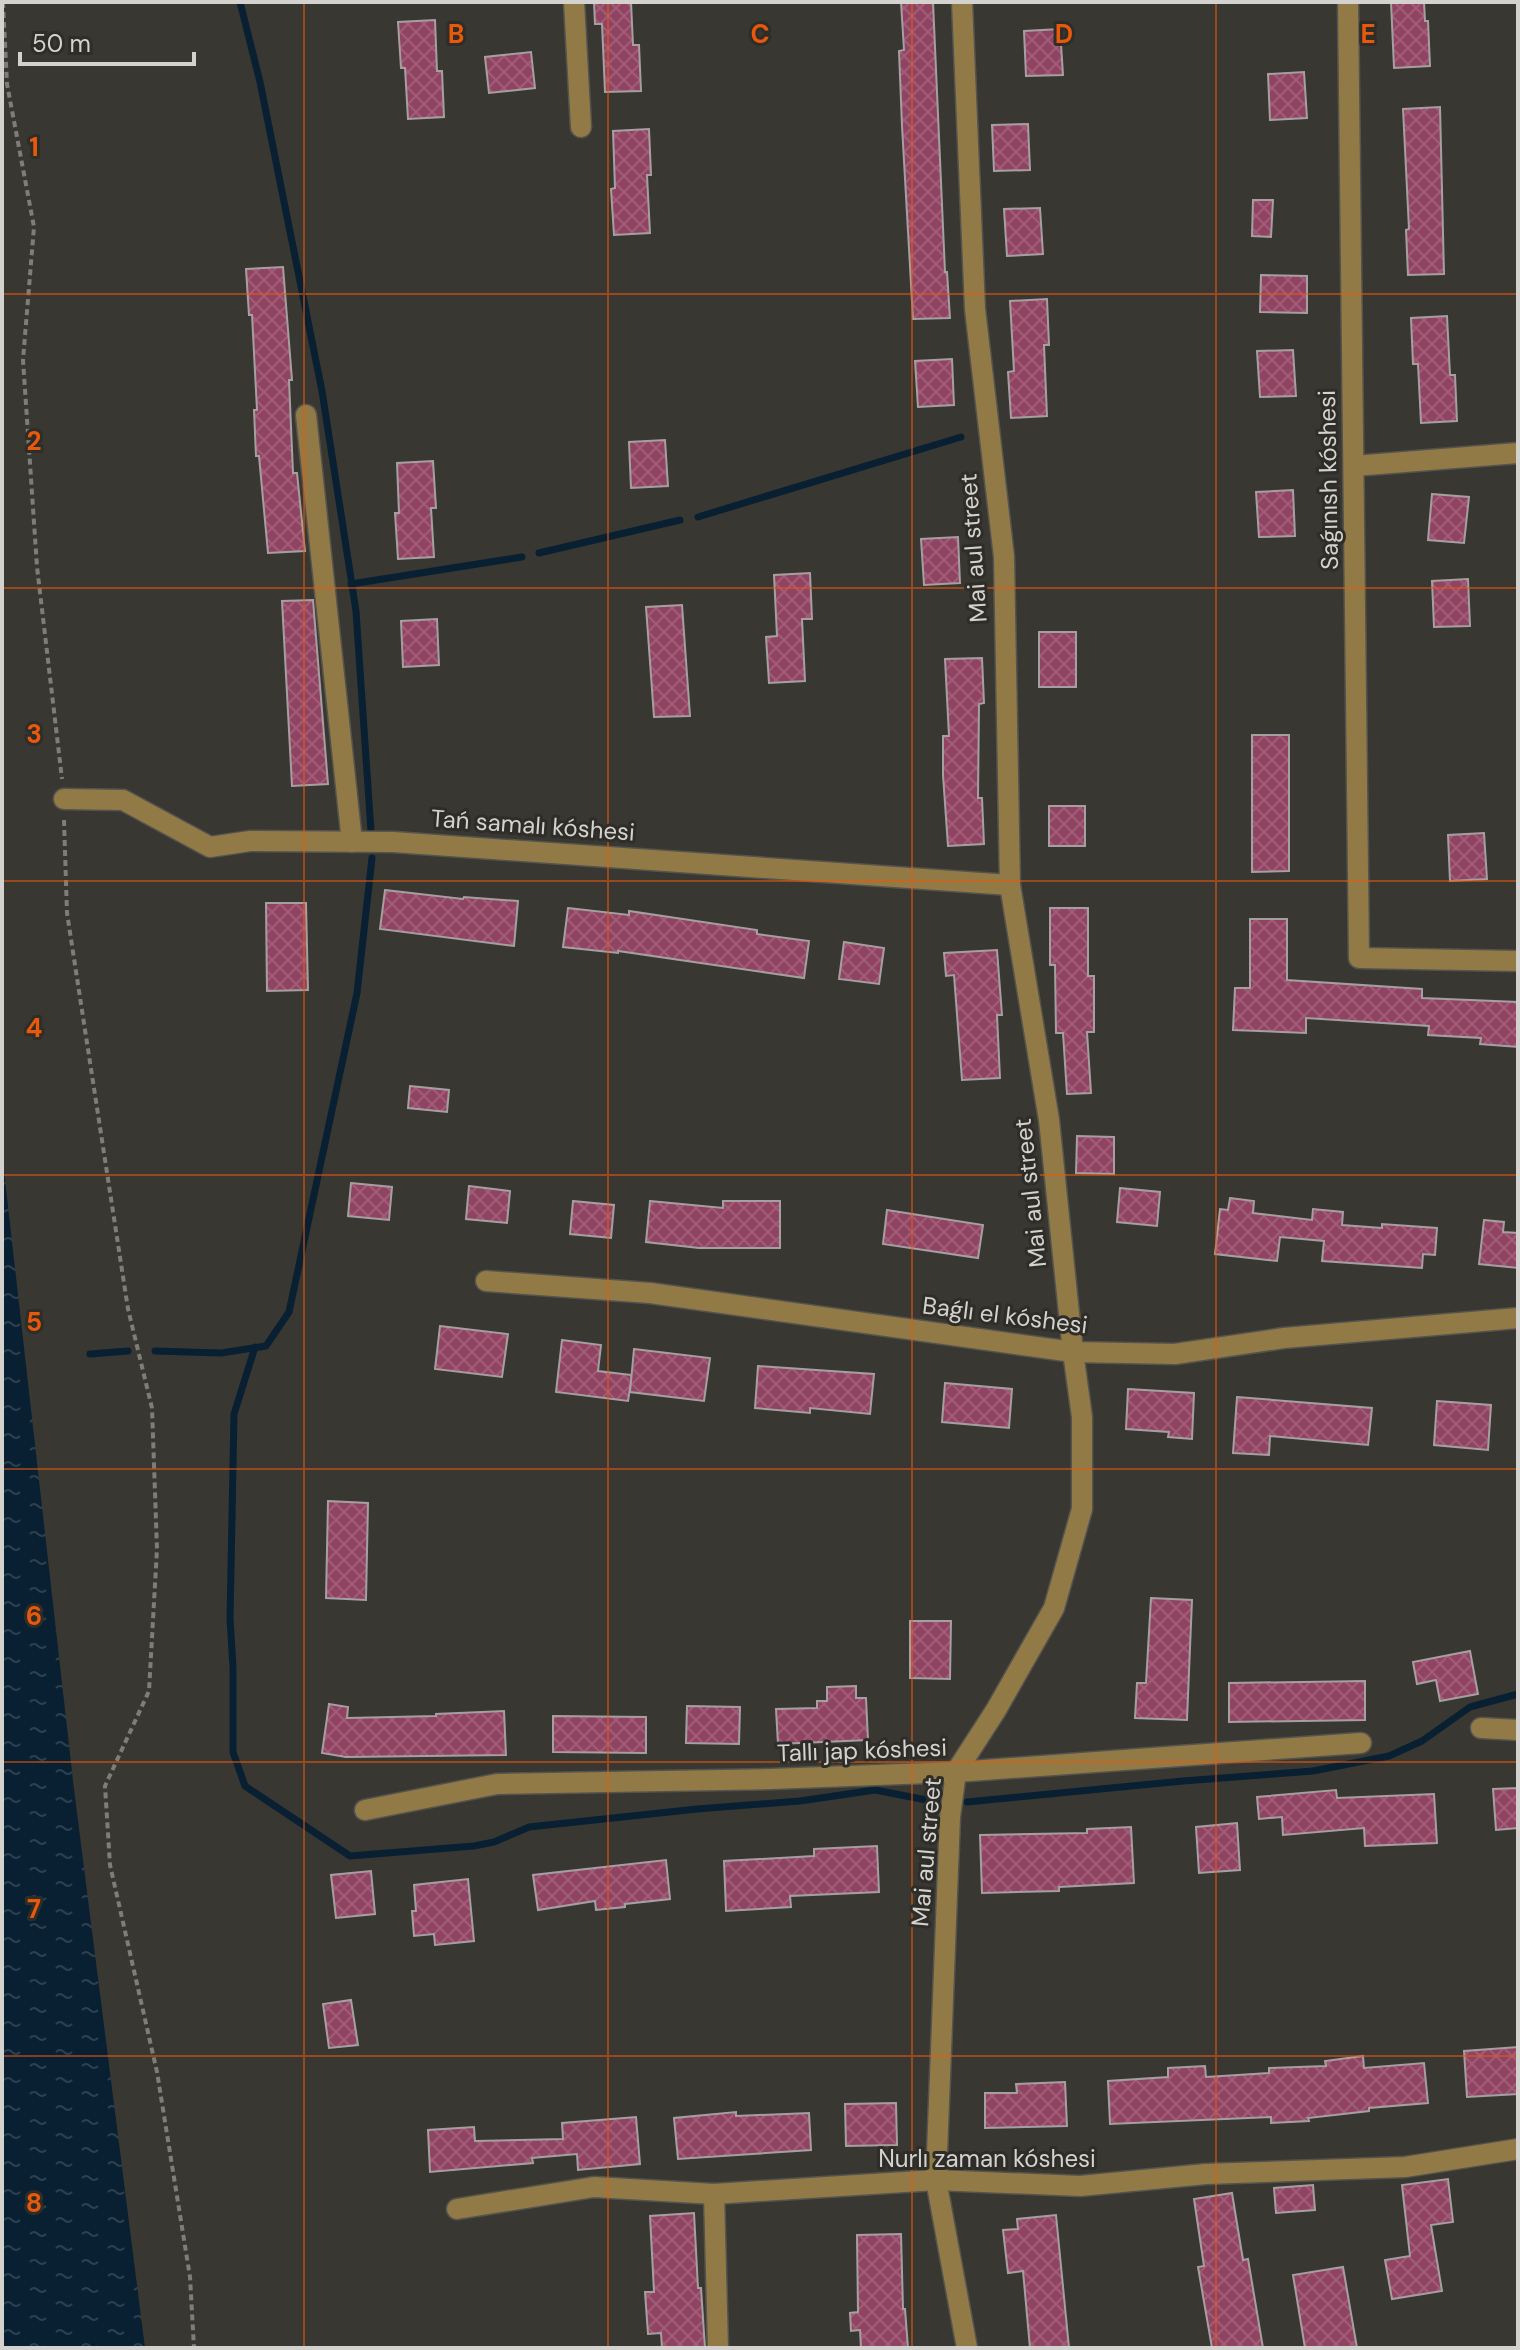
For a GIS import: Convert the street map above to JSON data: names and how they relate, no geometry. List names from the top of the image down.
{
  "streets": {
    "street": [
      "Saǵınısh kóshesi",
      "Mai aul street",
      "Tań samalı kóshesi",
      "Baǵlı el kóshesi",
      "Tallı jap kóshesi",
      "Nurlı zaman kóshesi"
    ]
  },
  "crossings": [
    ["Mai aul street", "Tań samalı kóshesi"],
    ["Mai aul street", "Baǵlı el kóshesi"],
    ["Mai aul street", "Tallı jap kóshesi"],
    ["Mai aul street", "Nurlı zaman kóshesi"]
  ],
  "scale_bar": "50 m",
  "grid": {
    "columns": [
      "B",
      "C",
      "D",
      "E"
    ],
    "rows": [
      "1",
      "2",
      "3",
      "4",
      "5",
      "6",
      "7",
      "8"
    ]
  }
}
